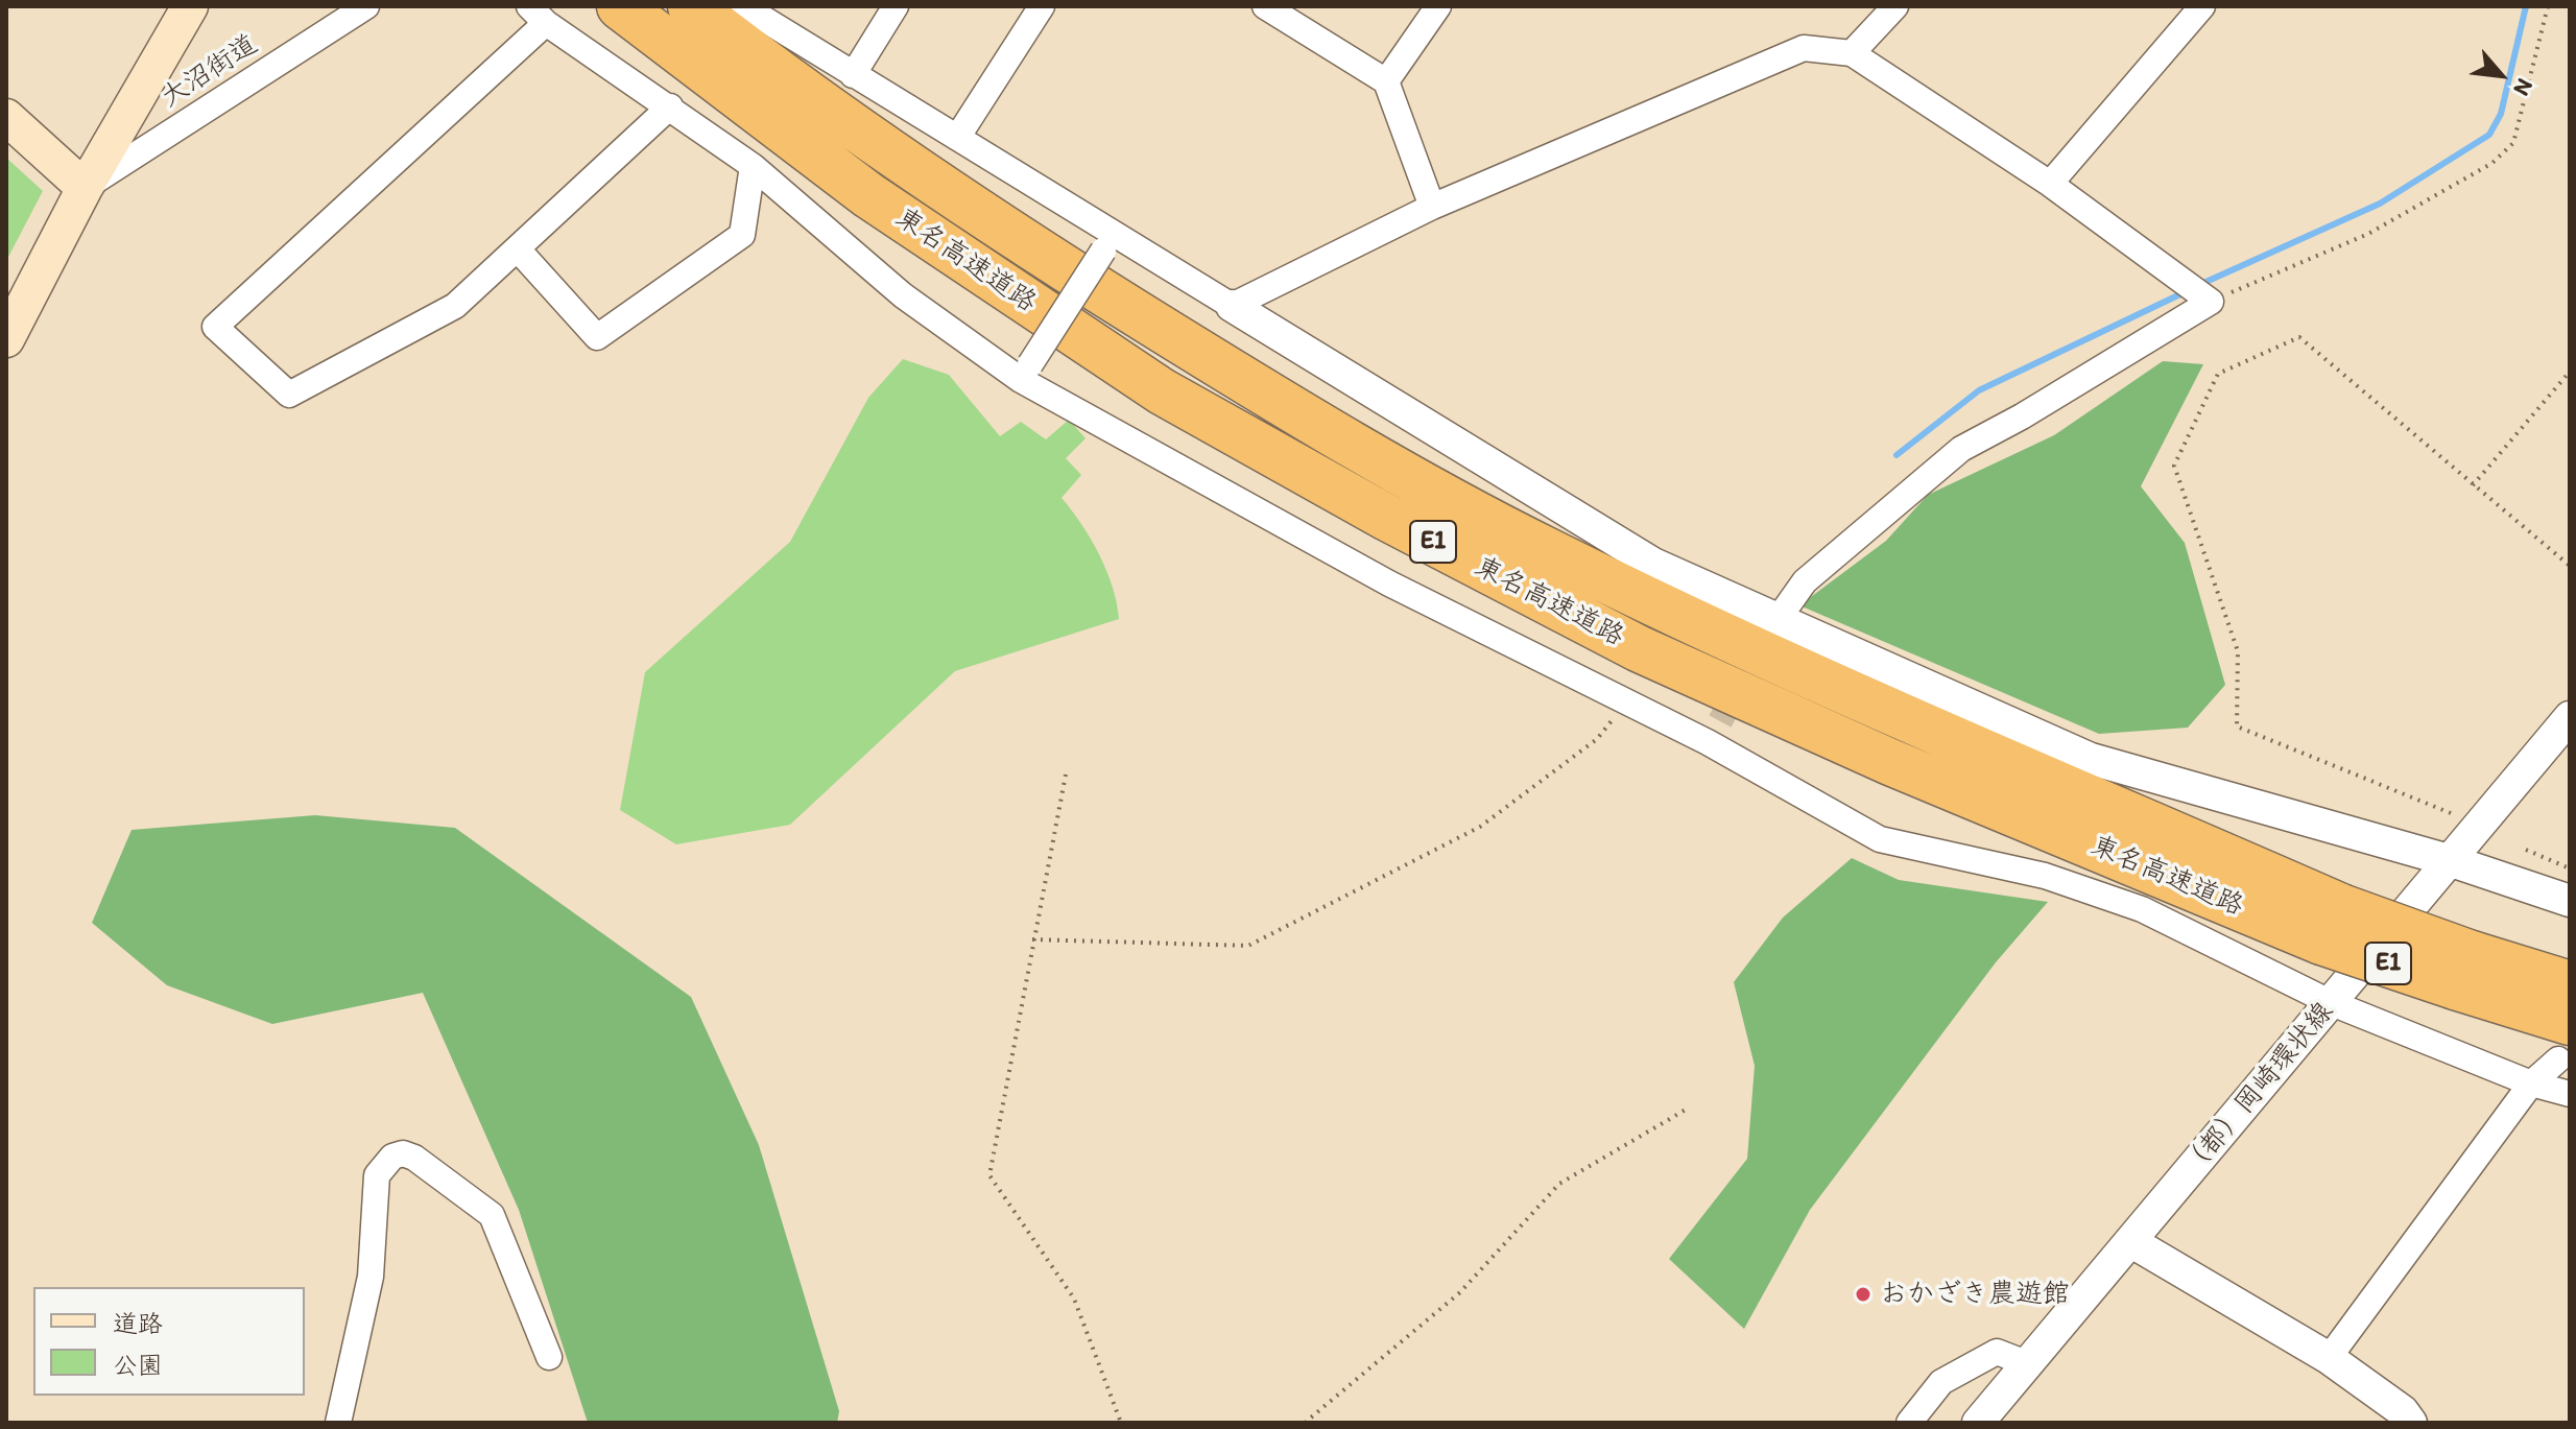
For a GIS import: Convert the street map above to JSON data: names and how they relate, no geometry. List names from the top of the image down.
{
  "streets": {
    "highway": ["東名高速道路", "E1"],
    "street": ["大沼街道", "（都）岡崎環状線"]
  },
  "places": ["おかざき農遊館"],
  "legend": ["道路", "公園"],
  "north": "bottom right"
}
